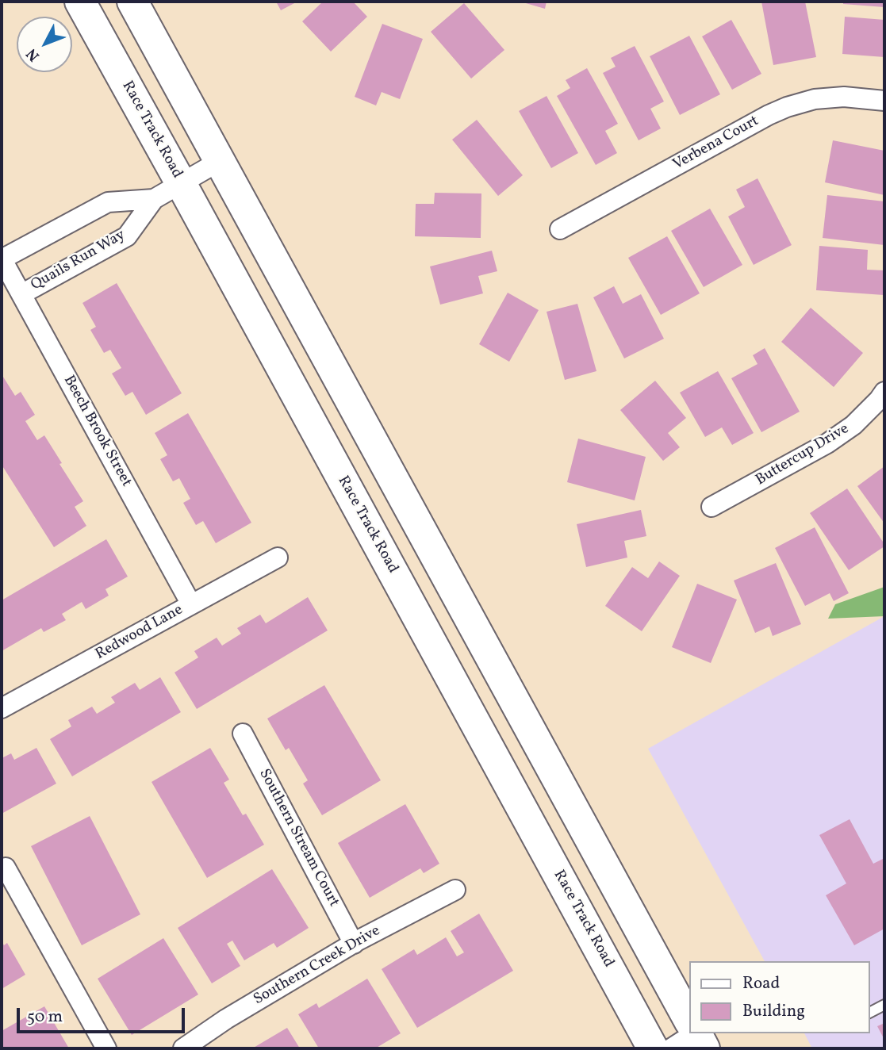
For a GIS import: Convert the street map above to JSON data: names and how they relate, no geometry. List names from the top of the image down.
{
  "streets": {
    "main road": ["Race Track Road"],
    "street": [
      "Verbena Court",
      "Quails Run Way",
      "Beech Brook Street",
      "Buttercup Drive",
      "Redwood Lane",
      "Southern Stream Court",
      "Southern Creek Drive"
    ]
  },
  "crossings": [
    ["Race Track Road", "Quails Run Way"],
    ["Quails Run Way", "Beech Brook Street"],
    ["Beech Brook Street", "Redwood Lane"],
    ["Southern Stream Court", "Southern Creek Drive"]
  ],
  "legend": ["Road", "Building"],
  "scale_bar": "50 m",
  "north": "bottom left"
}
